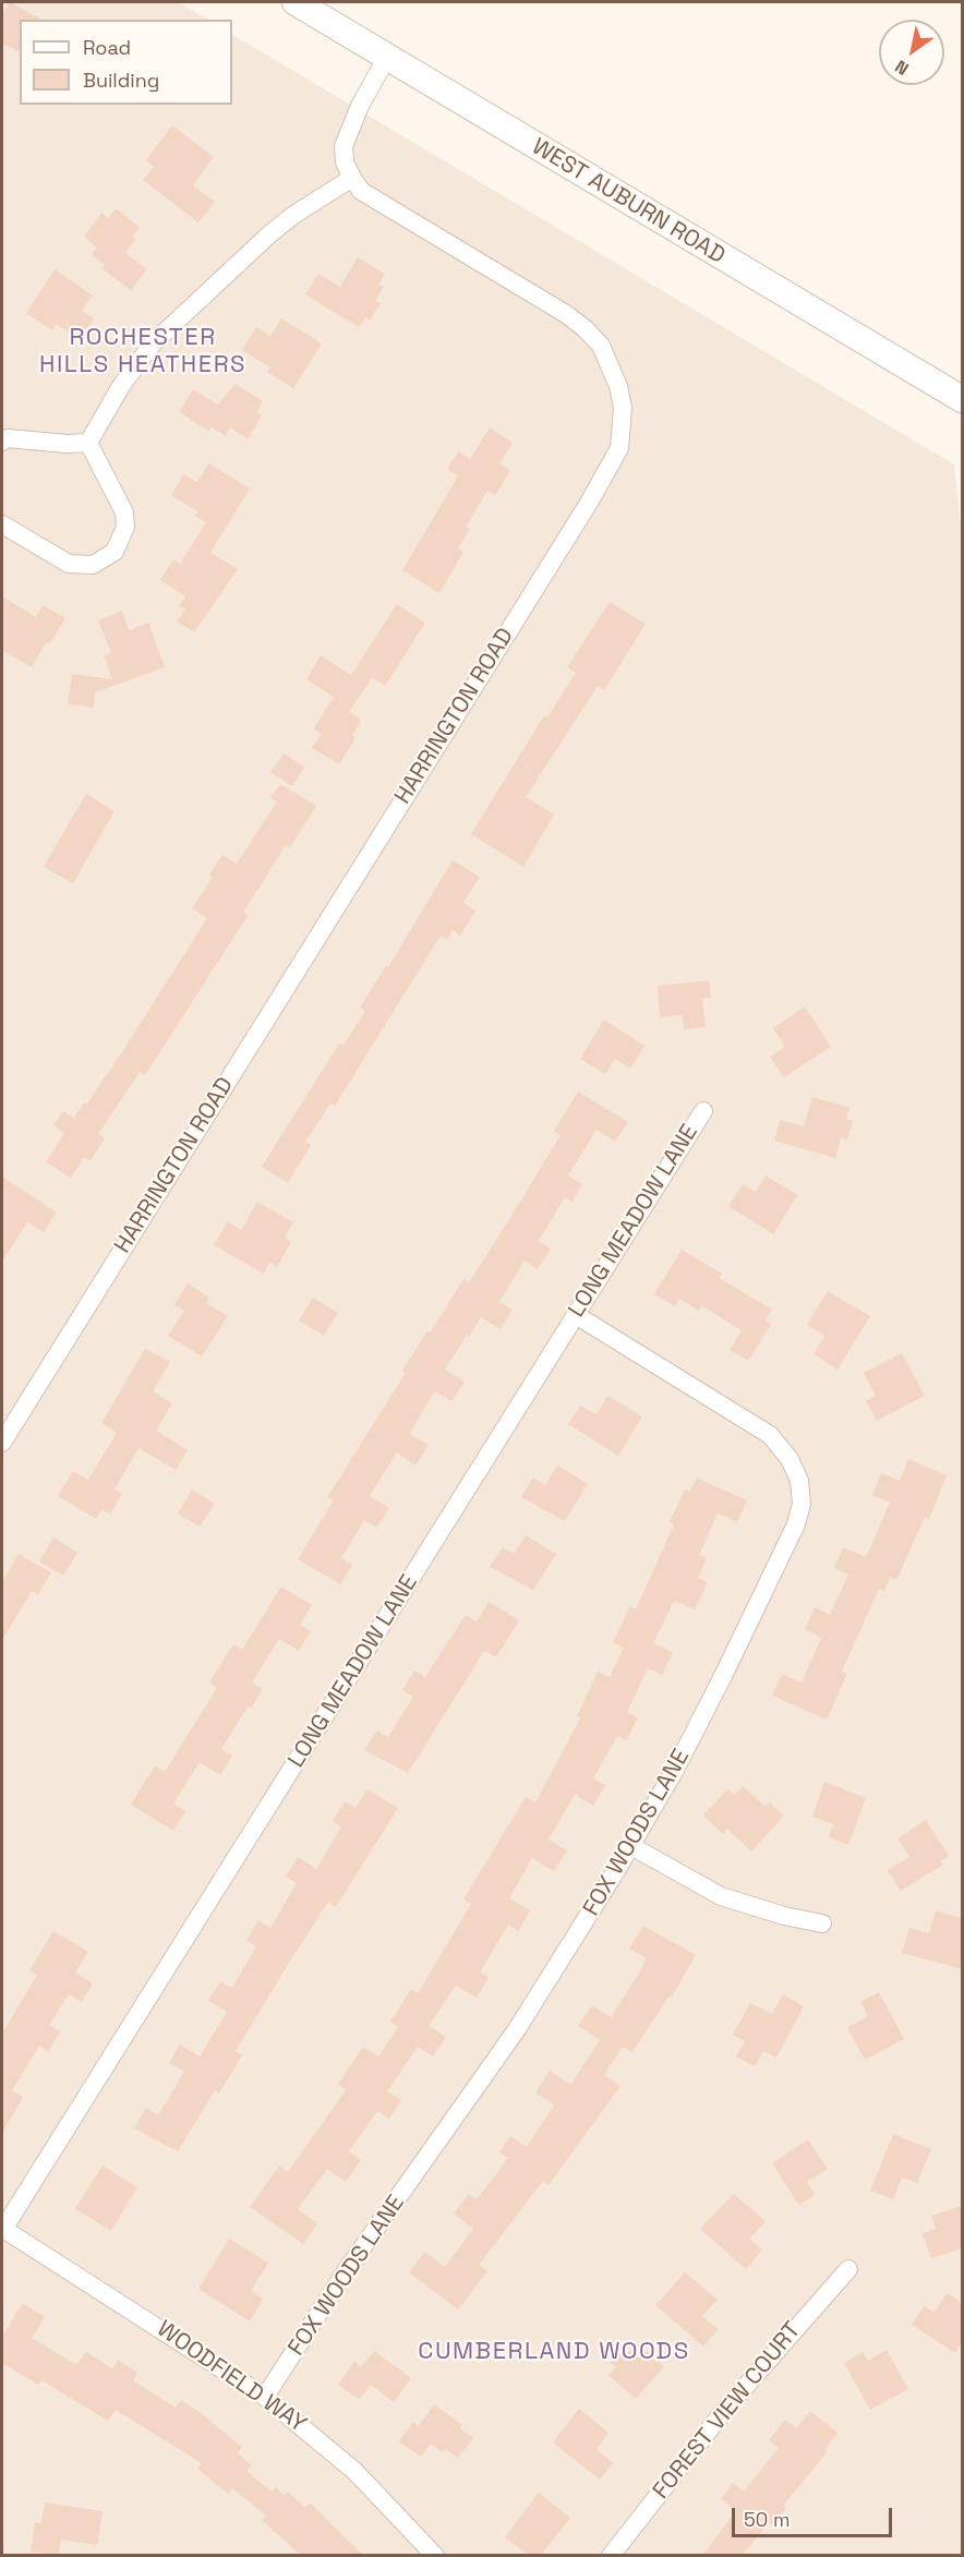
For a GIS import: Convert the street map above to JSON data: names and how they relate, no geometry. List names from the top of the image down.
{
  "streets": {
    "main road": ["WEST AUBURN ROAD"],
    "street": [
      "HARRINGTON ROAD",
      "LONG MEADOW LANE",
      "FOX WOODS LANE",
      "WOODFIELD WAY",
      "FOREST VIEW COURT"
    ]
  },
  "crossings": [
    ["LONG MEADOW LANE", "FOX WOODS LANE"],
    ["LONG MEADOW LANE", "WOODFIELD WAY"],
    ["FOX WOODS LANE", "WOODFIELD WAY"]
  ],
  "districts": ["ROCHESTER HILLS HEATHERS", "CUMBERLAND WOODS"],
  "legend": ["Road", "Building"],
  "scale_bar": "50 m",
  "north": "bottom left"
}
